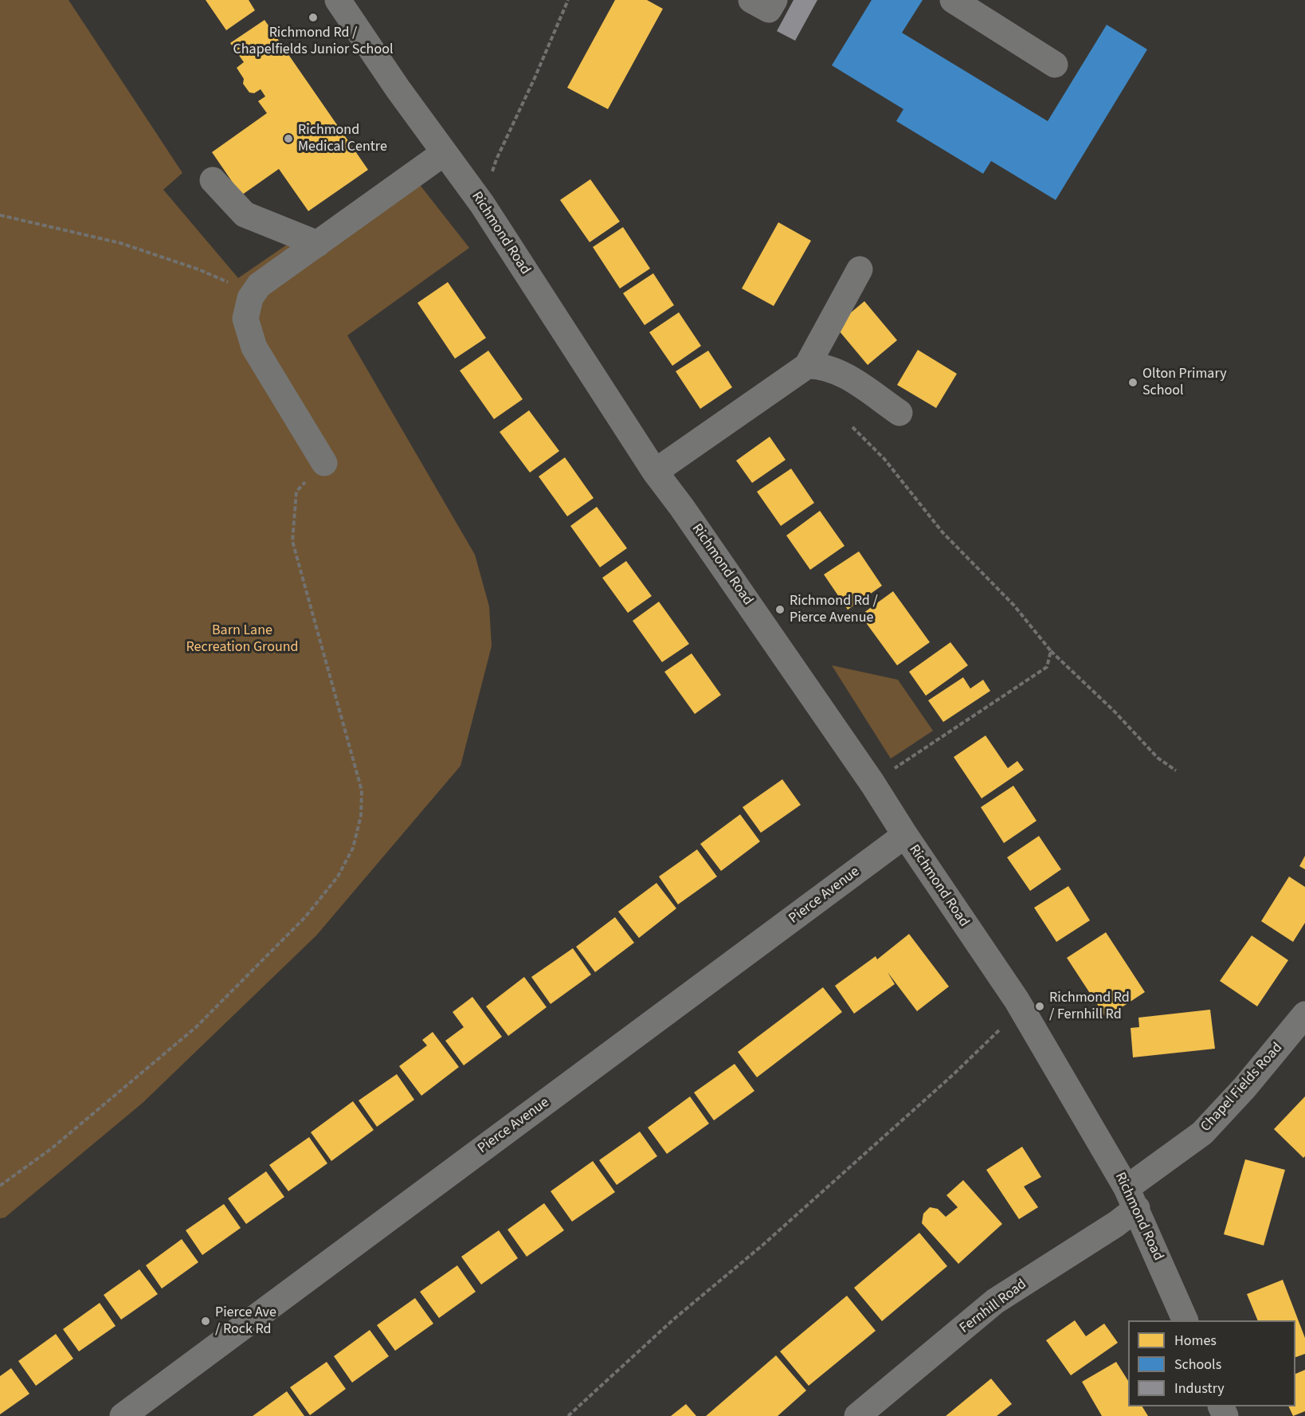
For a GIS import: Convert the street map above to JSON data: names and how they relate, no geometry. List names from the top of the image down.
{
  "streets": {
    "street": [
      "Richmond Road",
      "Pierce Avenue",
      "Chapel Fields Road",
      "Fernhill Road"
    ]
  },
  "crossings": [
    ["Richmond Road", "Pierce Avenue"],
    ["Richmond Road", "Chapel Fields Road"],
    ["Richmond Road", "Fernhill Road"],
    ["Chapel Fields Road", "Fernhill Road"]
  ],
  "parks": ["Barn Lane Recreation Ground"],
  "places": [
    "Richmond Rd / Chapelfields Junior School",
    "Richmond Medical Centre",
    "Olton Primary School",
    "Richmond Rd / Pierce Avenue",
    "Richmond Rd / Fernhill Rd",
    "Pierce Ave / Rock Rd"
  ],
  "legend": ["Homes", "Schools", "Industry"]
}
